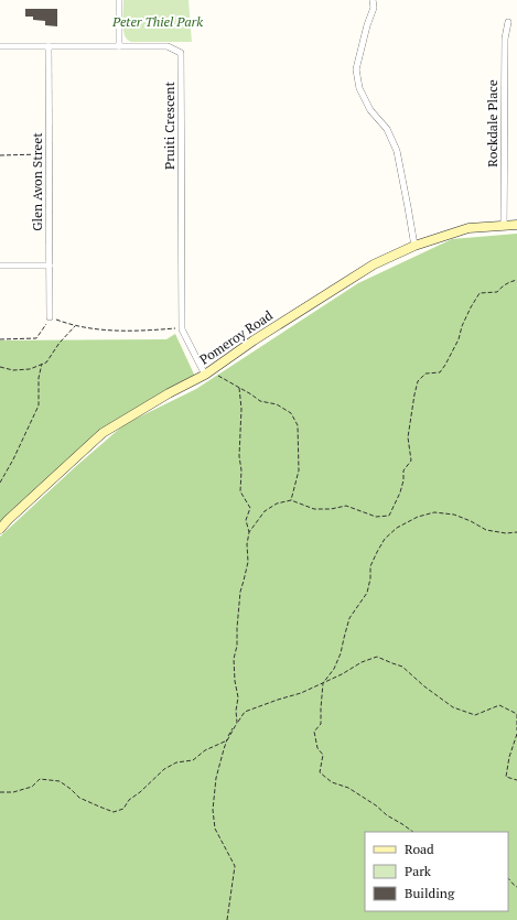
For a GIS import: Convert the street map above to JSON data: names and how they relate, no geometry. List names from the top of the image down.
{
  "streets": {
    "street": [
      "Rockdale Place",
      "Pruiti Crescent",
      "Glen Avon Street",
      "Pomeroy Road"
    ]
  },
  "crossings": [
    ["Rockdale Place", "Pomeroy Road"],
    ["Pruiti Crescent", "Glen Avon Street"],
    ["Pruiti Crescent", "Pomeroy Road"]
  ],
  "parks": ["Peter Thiel Park"],
  "legend": ["Road", "Park", "Building"]
}
